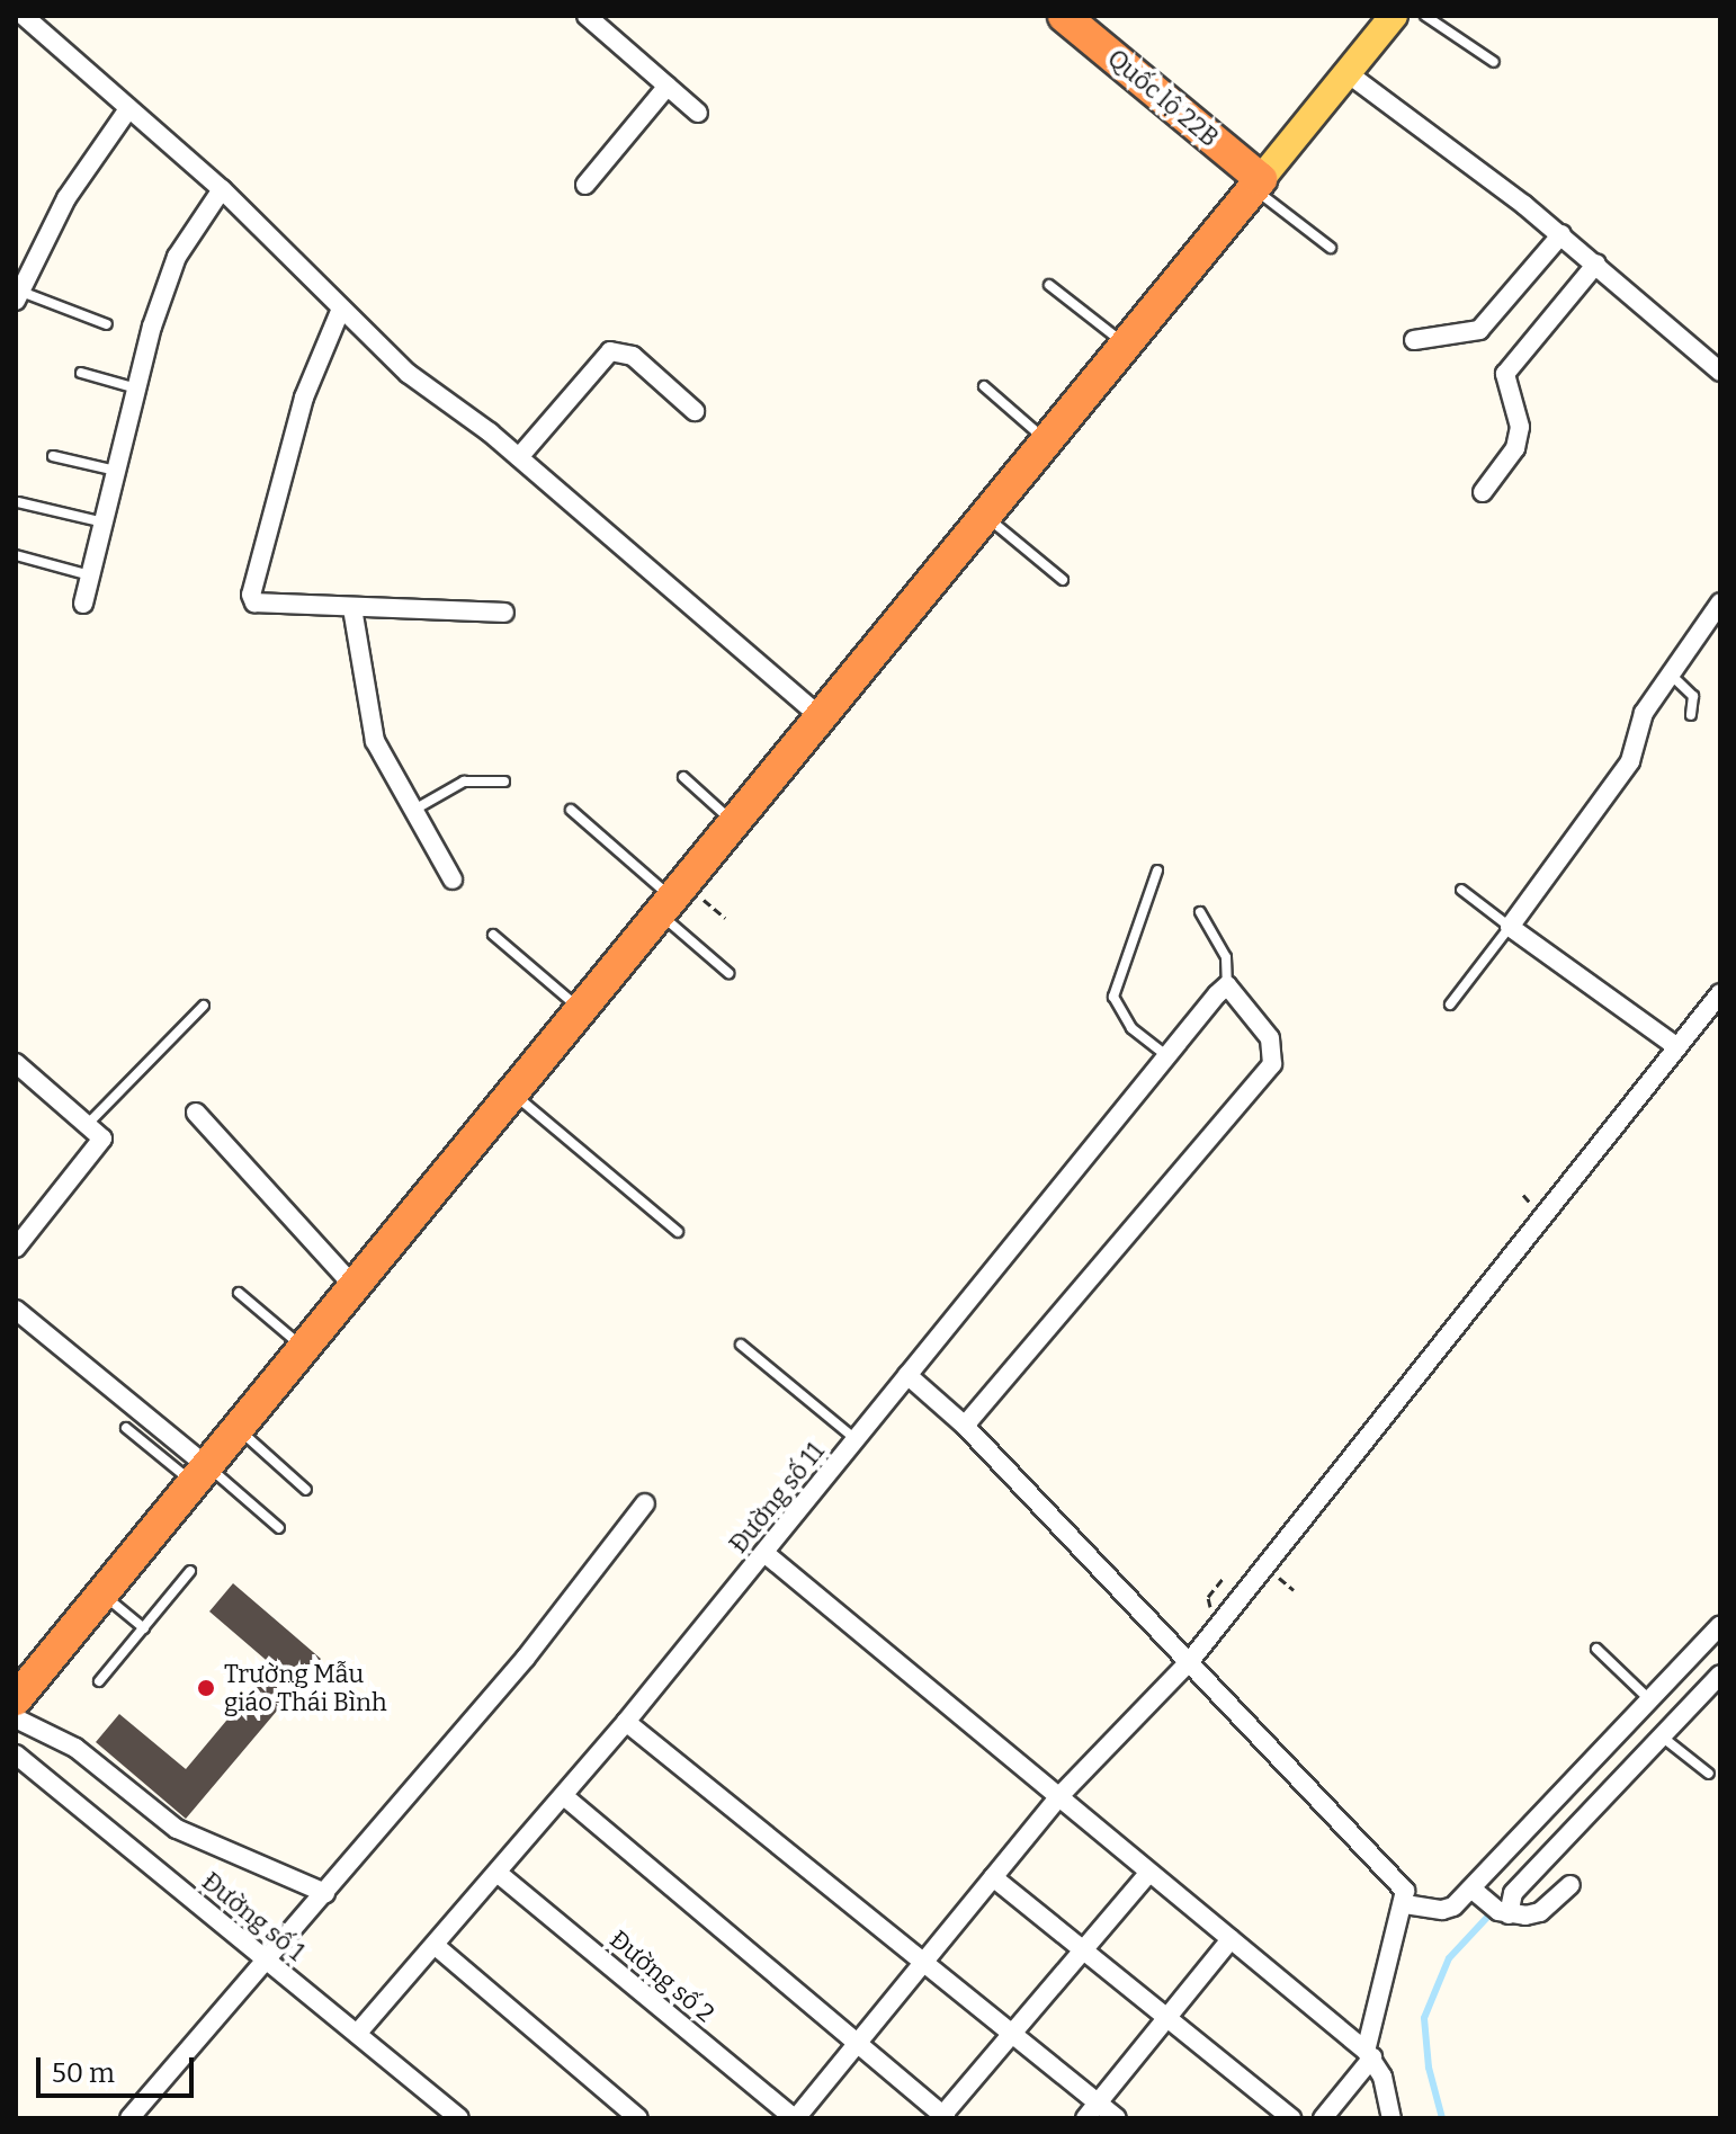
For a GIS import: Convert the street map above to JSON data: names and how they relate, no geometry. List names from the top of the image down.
{
  "streets": {
    "highway": ["Quốc lộ 22B"],
    "street": ["Đường số 11", "Đường số 1", "Đường số 2"]
  },
  "crossings": [
    ["Đường số 11", "Đường số 1"],
    ["Đường số 11", "Đường số 2"]
  ],
  "places": ["Trường Mẫu giáo Thái Bình"],
  "scale_bar": "50 m"
}
